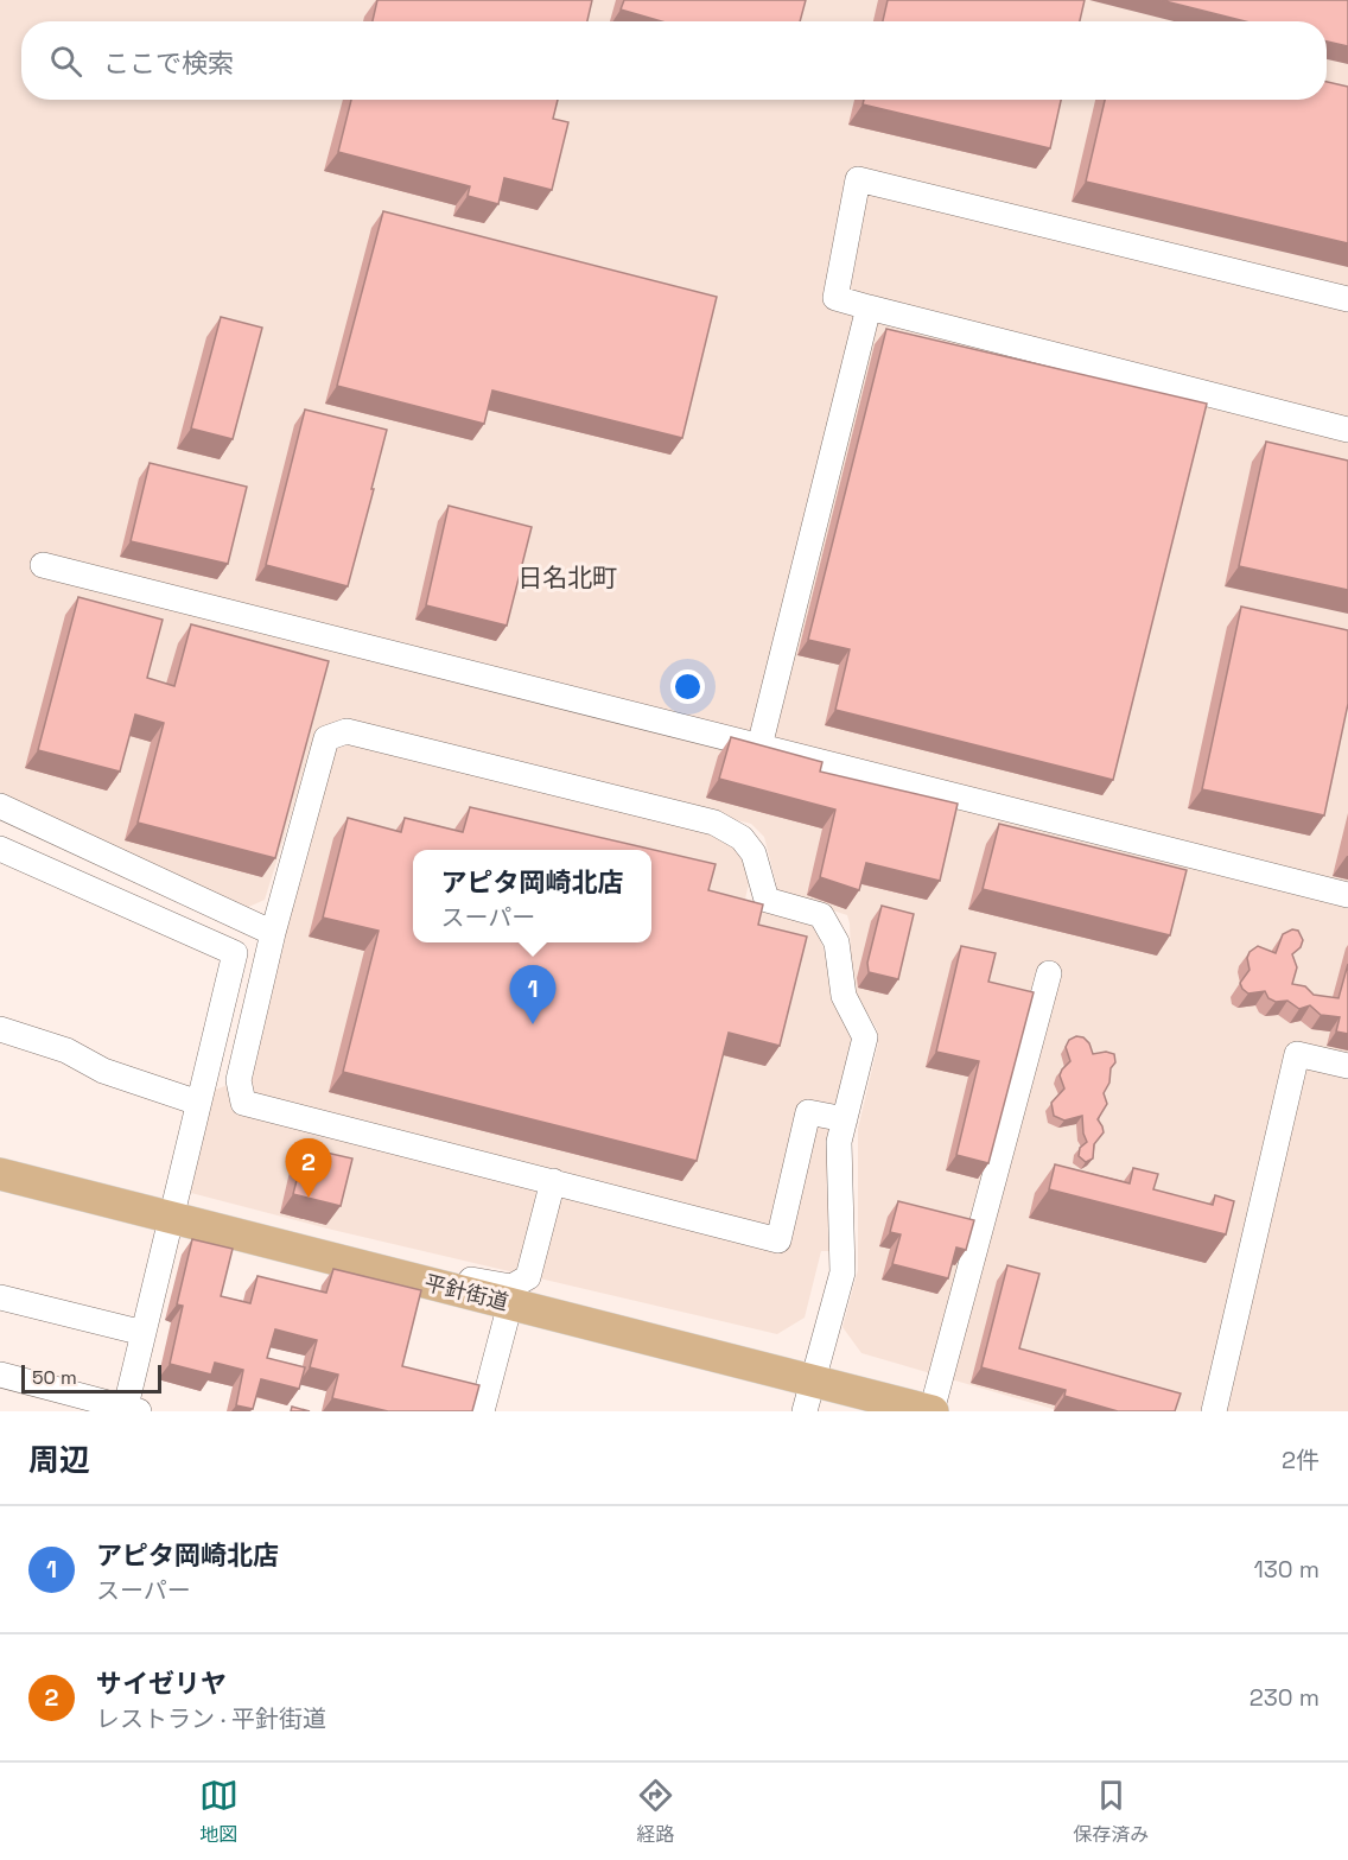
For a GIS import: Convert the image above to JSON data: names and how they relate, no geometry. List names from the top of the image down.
{
  "streets": {
    "main road": ["平針街道"]
  },
  "districts": ["日名北町"],
  "scale_bar": "50 m",
  "page": {
    "search": "ここで検索",
    "popup": ["アピタ岡崎北店", "スーパー"],
    "pins": ["1", "2"],
    "scale": "50 m",
    "heading": ["周辺", "2件"],
    "list": [
      {
        "mark": "1",
        "name": "アピタ岡崎北店",
        "note": "スーパー",
        "value": "130 m"
      },
      {
        "mark": "2",
        "name": "サイゼリヤ",
        "note": "レストラン · 平針街道",
        "value": "230 m"
      }
    ],
    "nav": ["地図", "経路", "保存済み"]
  }
}
